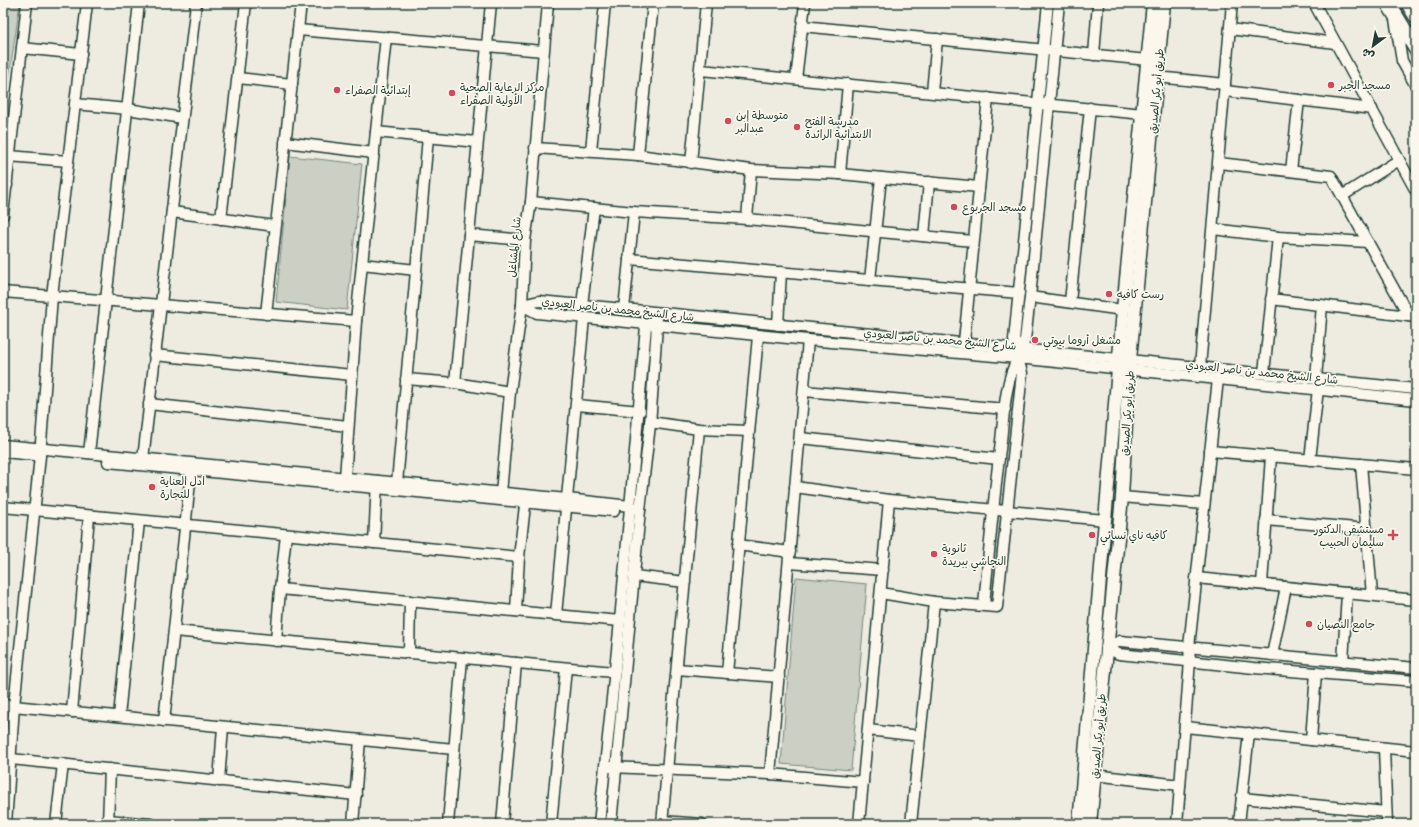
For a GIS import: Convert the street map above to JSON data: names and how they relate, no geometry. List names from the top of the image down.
{
  "streets": {
    "main road": ["طريق أبو بكر الصديق"],
    "street": ["شارع المشاغل", "شارع الشيخ محمد بن ناصر العبودي"]
  },
  "crossings": [
    ["طريق أبو بكر الصديق", "شارع الشيخ محمد بن ناصر العبودي"],
    ["شارع المشاغل", "شارع الشيخ محمد بن ناصر العبودي"]
  ],
  "places": {
    "other": [
      "مسجد الجبر",
      "إبتدائية الصفراء",
      "مركز الرعاية الصحية الأولية الصفراء",
      "متوسطة إبن عبدالبر",
      "مدرسة الفتح الابتدائية الرائدة",
      "مسجد الجربوع",
      "رست كافيه",
      "مشغل أروما بيوتي",
      "ادل العناية للتجارة",
      "كافيه ناي نسائي",
      "ثانوية النجاشي ببريدة",
      "جامع النصيان"
    ],
    "health": ["مستشفى الدكتور سليمان الحبيب"]
  },
  "north": "bottom left"
}
